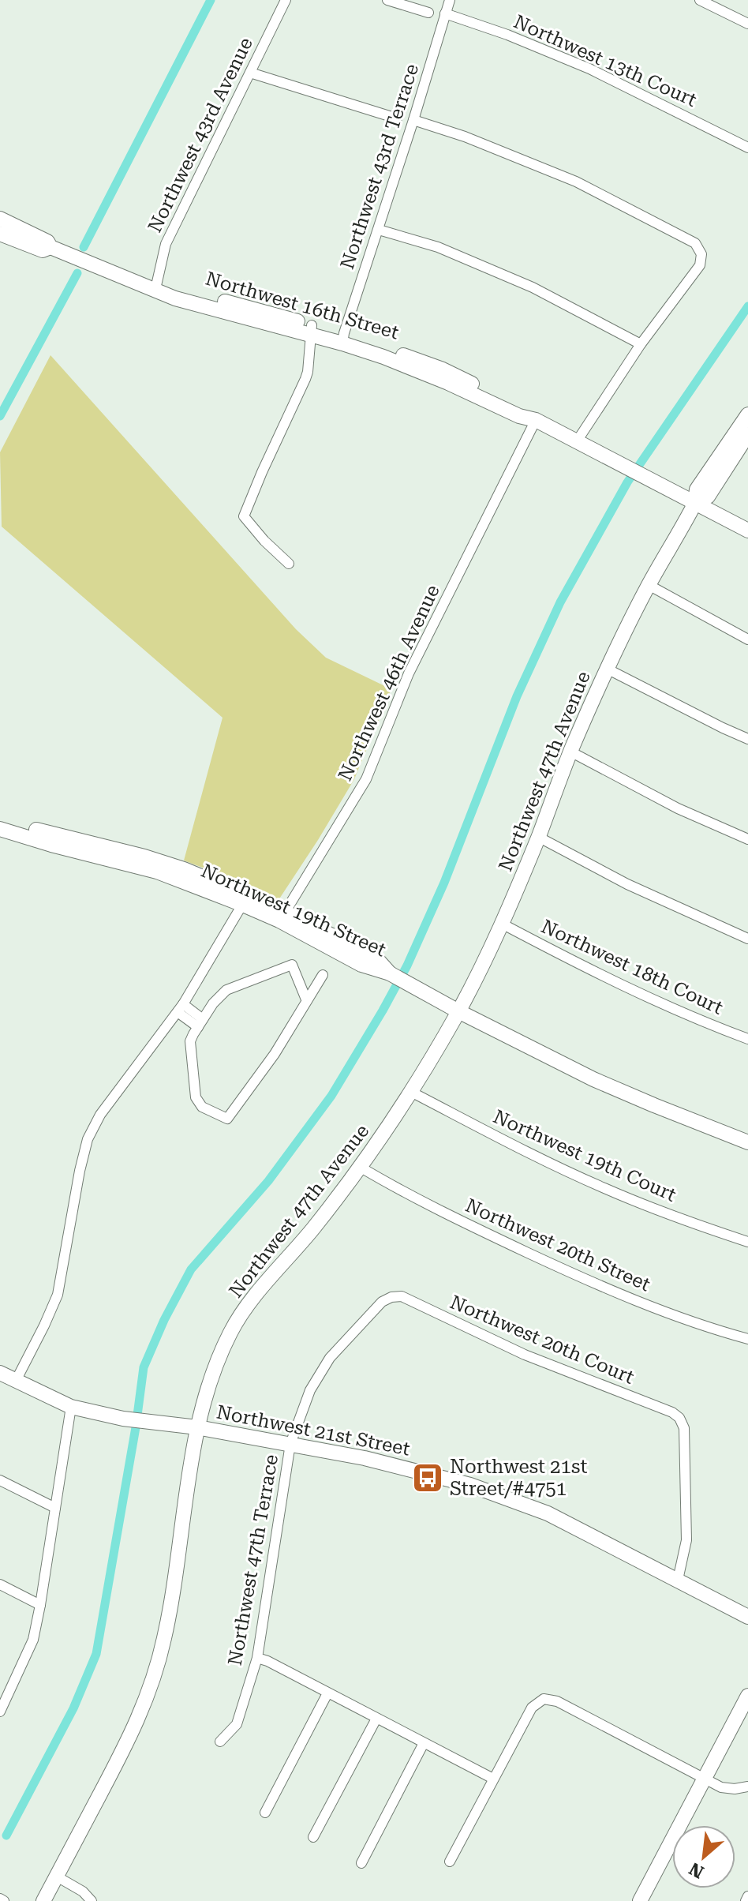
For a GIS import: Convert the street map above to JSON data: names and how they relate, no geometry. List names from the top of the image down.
{
  "streets": {
    "street": [
      "Northwest 13th Court",
      "Northwest 43rd Avenue",
      "Northwest 43rd Terrace",
      "Northwest 16th Street",
      "Northwest 46th Avenue",
      "Northwest 47th Avenue",
      "Northwest 19th Street",
      "Northwest 18th Court",
      "Northwest 19th Court",
      "Northwest 20th Street",
      "Northwest 20th Court",
      "Northwest 21st Street",
      "Northwest 47th Terrace"
    ]
  },
  "crossings": [
    ["Northwest 13th Court", "Northwest 43rd Terrace"],
    ["Northwest 43rd Avenue", "Northwest 16th Street"],
    ["Northwest 43rd Terrace", "Northwest 16th Street"],
    ["Northwest 16th Street", "Northwest 46th Avenue"],
    ["Northwest 16th Street", "Northwest 47th Avenue"],
    ["Northwest 46th Avenue", "Northwest 19th Street"],
    ["Northwest 47th Avenue", "Northwest 19th Street"],
    ["Northwest 47th Avenue", "Northwest 18th Court"],
    ["Northwest 47th Avenue", "Northwest 19th Court"],
    ["Northwest 47th Avenue", "Northwest 20th Street"],
    ["Northwest 47th Avenue", "Northwest 21st Street"],
    ["Northwest 20th Court", "Northwest 21st Street"],
    ["Northwest 20th Court", "Northwest 47th Terrace"],
    ["Northwest 21st Street", "Northwest 47th Terrace"]
  ],
  "places": {
    "bus stop": ["Northwest 21st Street/#4751"]
  },
  "north": "bottom left"
}
